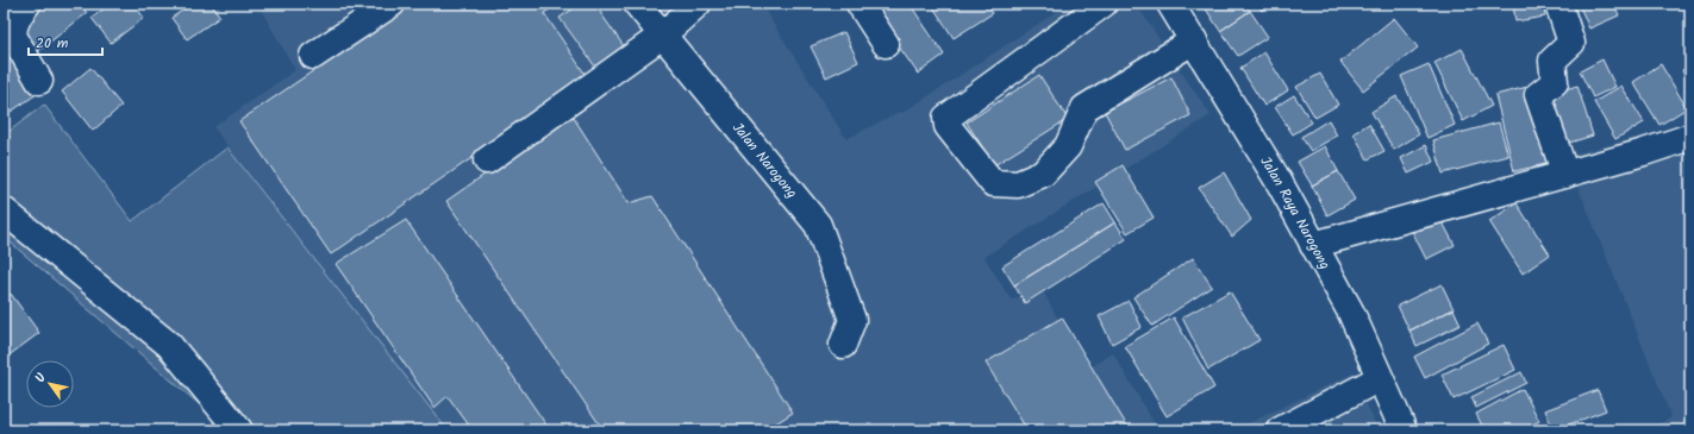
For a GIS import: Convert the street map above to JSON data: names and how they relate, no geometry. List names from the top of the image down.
{
  "streets": {
    "street": ["Jalan Narogong", "Jalan Raya Narogong"]
  },
  "scale_bar": "20 m",
  "north": "top left"
}
